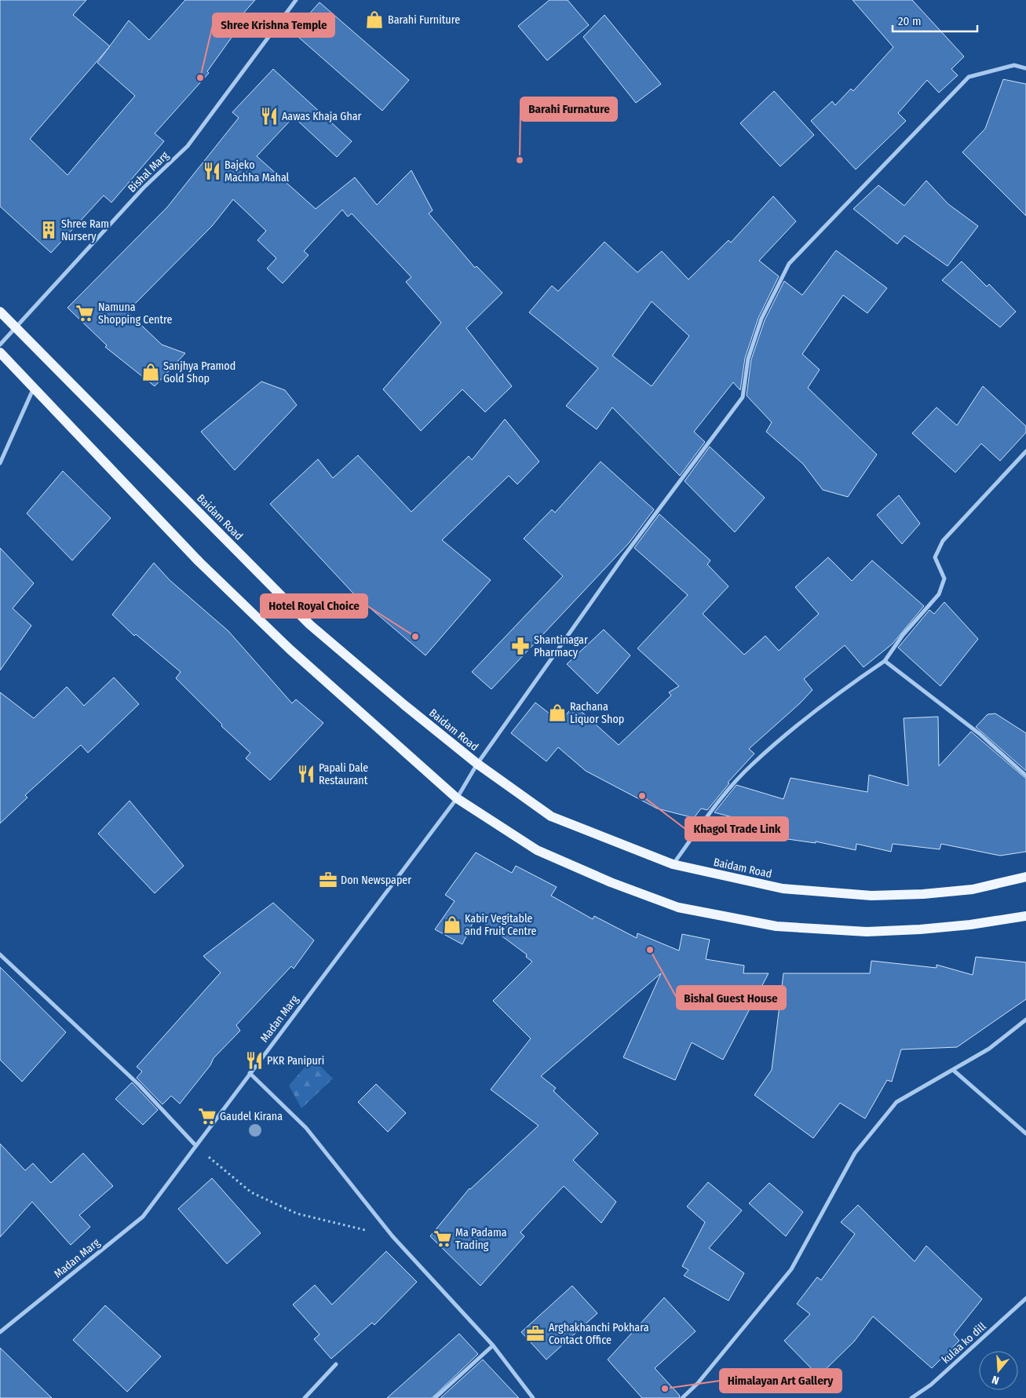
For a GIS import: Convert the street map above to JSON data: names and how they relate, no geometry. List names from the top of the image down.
{
  "streets": {
    "main road": ["Baidam Road"],
    "street": ["Bishal Marg", "Madan Marg", "kulaa ko dill"]
  },
  "crossings": [
    ["Bishal Marg", "Baidam Road"],
    ["Baidam Road", "Madan Marg"]
  ],
  "places": {
    "shop": [
      "Barahi Furniture",
      "Sanjhya Pramod Gold Shop",
      "Rachana Liquor Shop",
      "Kabir Vegitable and Fruit Centre"
    ],
    "other": [
      "Shree Krishna Temple",
      "Barahi Furnature",
      "Hotel Royal Choice",
      "Khagol Trade Link",
      "Bishal Guest House",
      "Himalayan Art Gallery"
    ],
    "restaurant": [
      "Aawas Khaja Ghar",
      "Bajeko Machha Mahal",
      "Papali Dale Restaurant",
      "PKR Panipuri"
    ],
    "building": ["Shree Ram Nursery"],
    "supermarket": ["Namuna Shopping Centre", "Gaudel Kirana", "Ma Padama Trading"],
    "pharmacy": ["Shantinagar Pharmacy"],
    "office": ["Don Newspaper", "Arghakhanchi Pokhara Contact Office"]
  },
  "scale_bar": "20 m",
  "north": "bottom"
}
